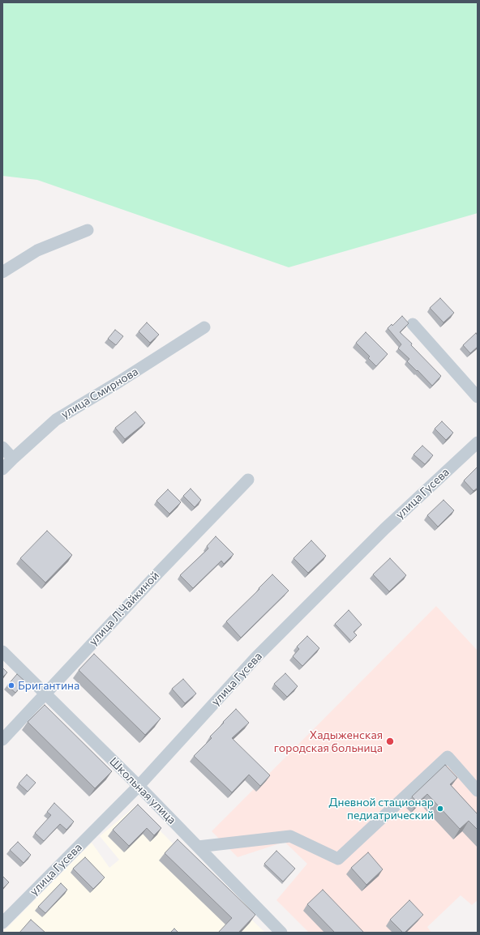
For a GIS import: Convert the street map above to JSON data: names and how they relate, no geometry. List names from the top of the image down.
{
  "streets": {
    "street": [
      "улица Смирнова",
      "улица Гусева",
      "улица Л.Чайкиной",
      "Школьная улица"
    ]
  },
  "crossings": [
    ["улица Гусева", "Школьная улица"],
    ["улица Л.Чайкиной", "Школьная улица"]
  ],
  "places": ["Бригантина", "Хадыженская городская больница", "Дневной стационар педиатрический"]
}
